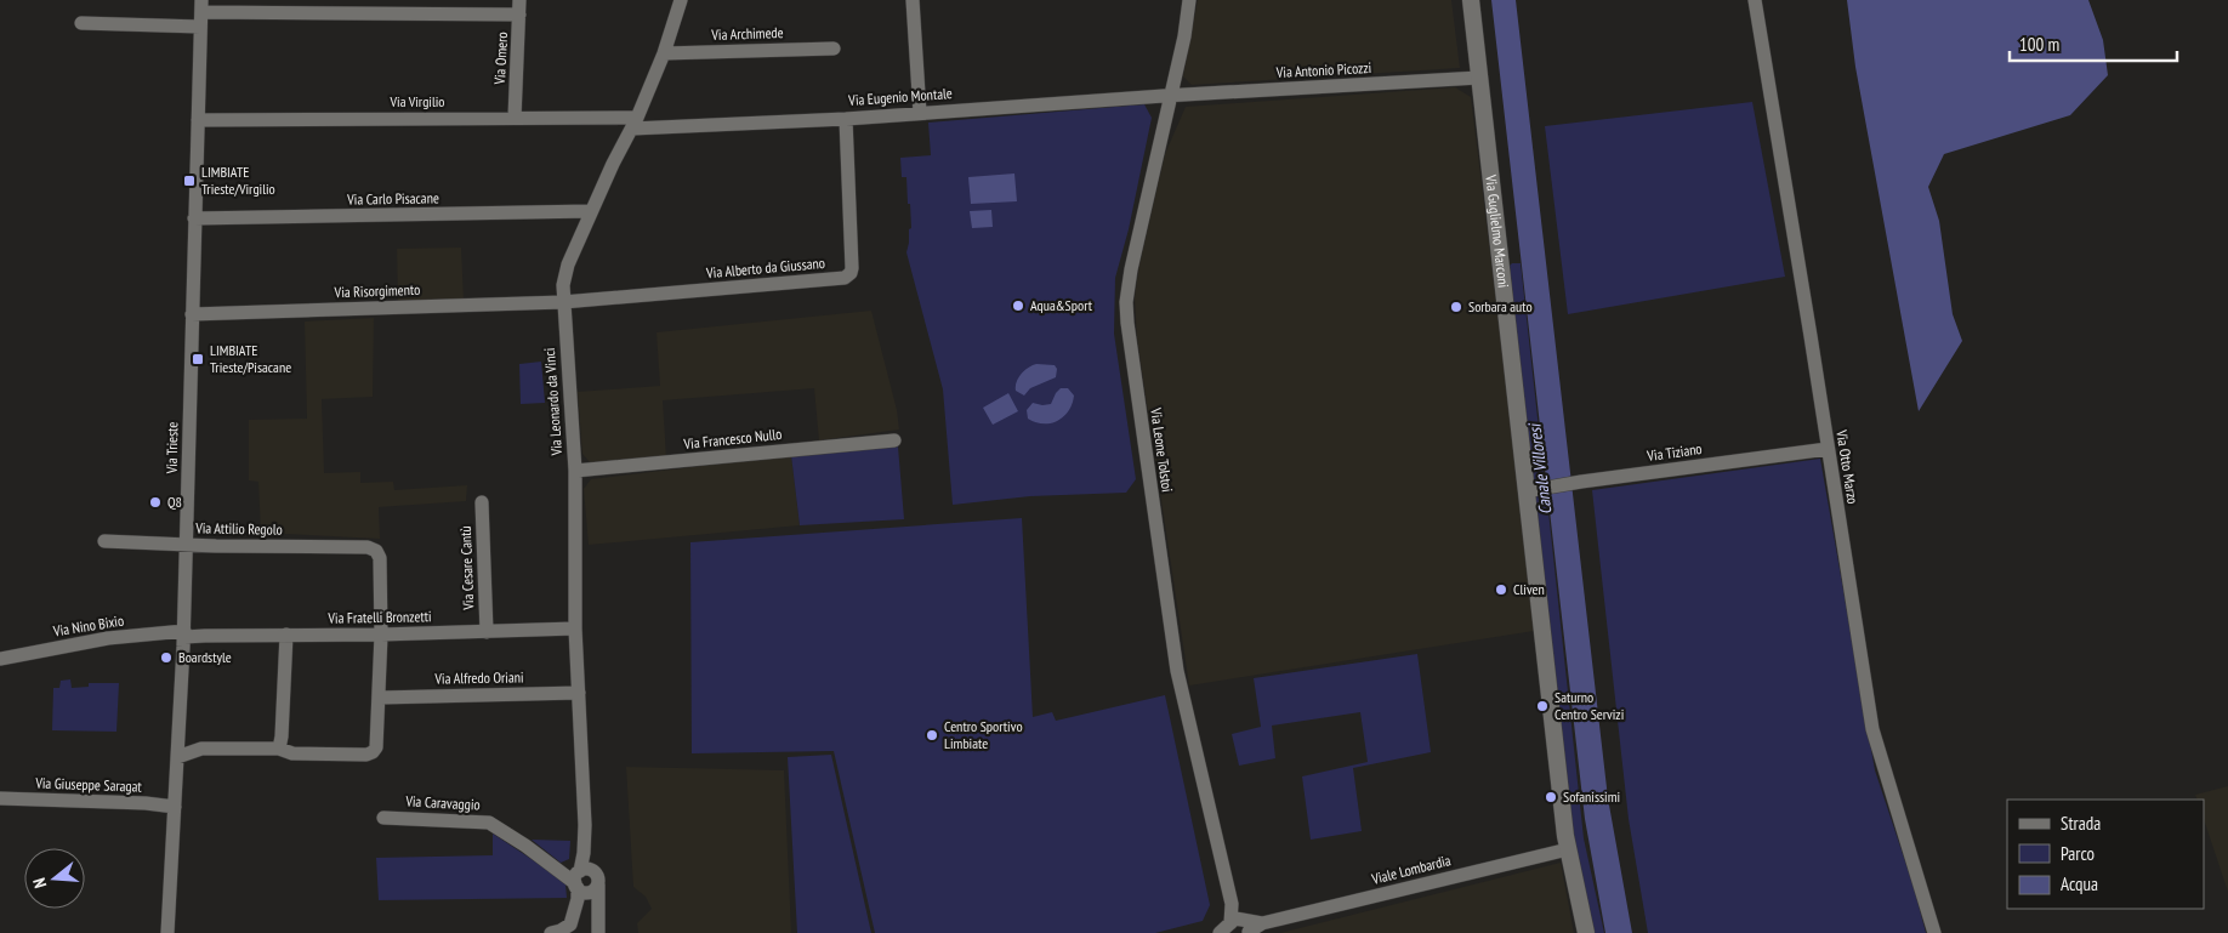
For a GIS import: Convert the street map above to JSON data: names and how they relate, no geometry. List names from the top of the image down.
{
  "streets": {
    "street": [
      "Via Archimede",
      "Via Omero",
      "Via Antonio Picozzi",
      "Via Eugenio Montale",
      "Via Virgilio",
      "Via Carlo Pisacane",
      "Via Guglielmo Marconi",
      "Via Alberto da Giussano",
      "Via Risorgimento",
      "Via Leonardo da Vinci",
      "Via Francesco Nullo",
      "Via Trieste",
      "Via Leone Tolstoi",
      "Via Tiziano",
      "Via Otto Marzo",
      "Via Attilio Regolo",
      "Via Cesare Cantù",
      "Via Fratelli Bronzetti",
      "Via Nino Bixio",
      "Via Alfredo Oriani",
      "Via Giuseppe Saragat",
      "Via Caravaggio",
      "Viale Lombardia"
    ]
  },
  "crossings": [
    ["Via Archimede", "Via Leonardo da Vinci"],
    ["Via Omero", "Via Virgilio"],
    ["Via Antonio Picozzi", "Via Eugenio Montale"],
    ["Via Antonio Picozzi", "Via Guglielmo Marconi"],
    ["Via Antonio Picozzi", "Via Leone Tolstoi"],
    ["Via Eugenio Montale", "Via Virgilio"],
    ["Via Eugenio Montale", "Via Alberto da Giussano"],
    ["Via Eugenio Montale", "Via Leonardo da Vinci"],
    ["Via Eugenio Montale", "Via Leone Tolstoi"],
    ["Via Virgilio", "Via Leonardo da Vinci"],
    ["Via Virgilio", "Via Trieste"],
    ["Via Carlo Pisacane", "Via Leonardo da Vinci"],
    ["Via Carlo Pisacane", "Via Trieste"],
    ["Via Guglielmo Marconi", "Via Tiziano"],
    ["Via Guglielmo Marconi", "Viale Lombardia"],
    ["Via Alberto da Giussano", "Via Risorgimento"],
    ["Via Alberto da Giussano", "Via Leonardo da Vinci"],
    ["Via Risorgimento", "Via Leonardo da Vinci"],
    ["Via Risorgimento", "Via Trieste"],
    ["Via Leonardo da Vinci", "Via Francesco Nullo"],
    ["Via Leonardo da Vinci", "Via Fratelli Bronzetti"],
    ["Via Leonardo da Vinci", "Via Alfredo Oriani"],
    ["Via Leonardo da Vinci", "Via Caravaggio"],
    ["Via Trieste", "Via Attilio Regolo"],
    ["Via Trieste", "Via Fratelli Bronzetti"],
    ["Via Trieste", "Via Nino Bixio"],
    ["Via Trieste", "Via Giuseppe Saragat"],
    ["Via Leone Tolstoi", "Viale Lombardia"],
    ["Via Tiziano", "Via Otto Marzo"],
    ["Via Attilio Regolo", "Via Fratelli Bronzetti"],
    ["Via Cesare Cantù", "Via Fratelli Bronzetti"],
    ["Via Fratelli Bronzetti", "Via Nino Bixio"]
  ],
  "water": ["Canale Villoresi"],
  "places": {
    "transit": ["LIMBIATE Trieste/Virgilio", "LIMBIATE Trieste/Pisacane"],
    "other": [
      "Aqua&Sport",
      "Sorbara auto",
      "Q8",
      "Cliven",
      "Boardstyle",
      "Saturno Centro Servizi",
      "Centro Sportivo Limbiate",
      "Sofanissimi"
    ]
  },
  "legend": ["Strada", "Parco", "Acqua"],
  "scale_bar": "100 m",
  "north": "left"
}
